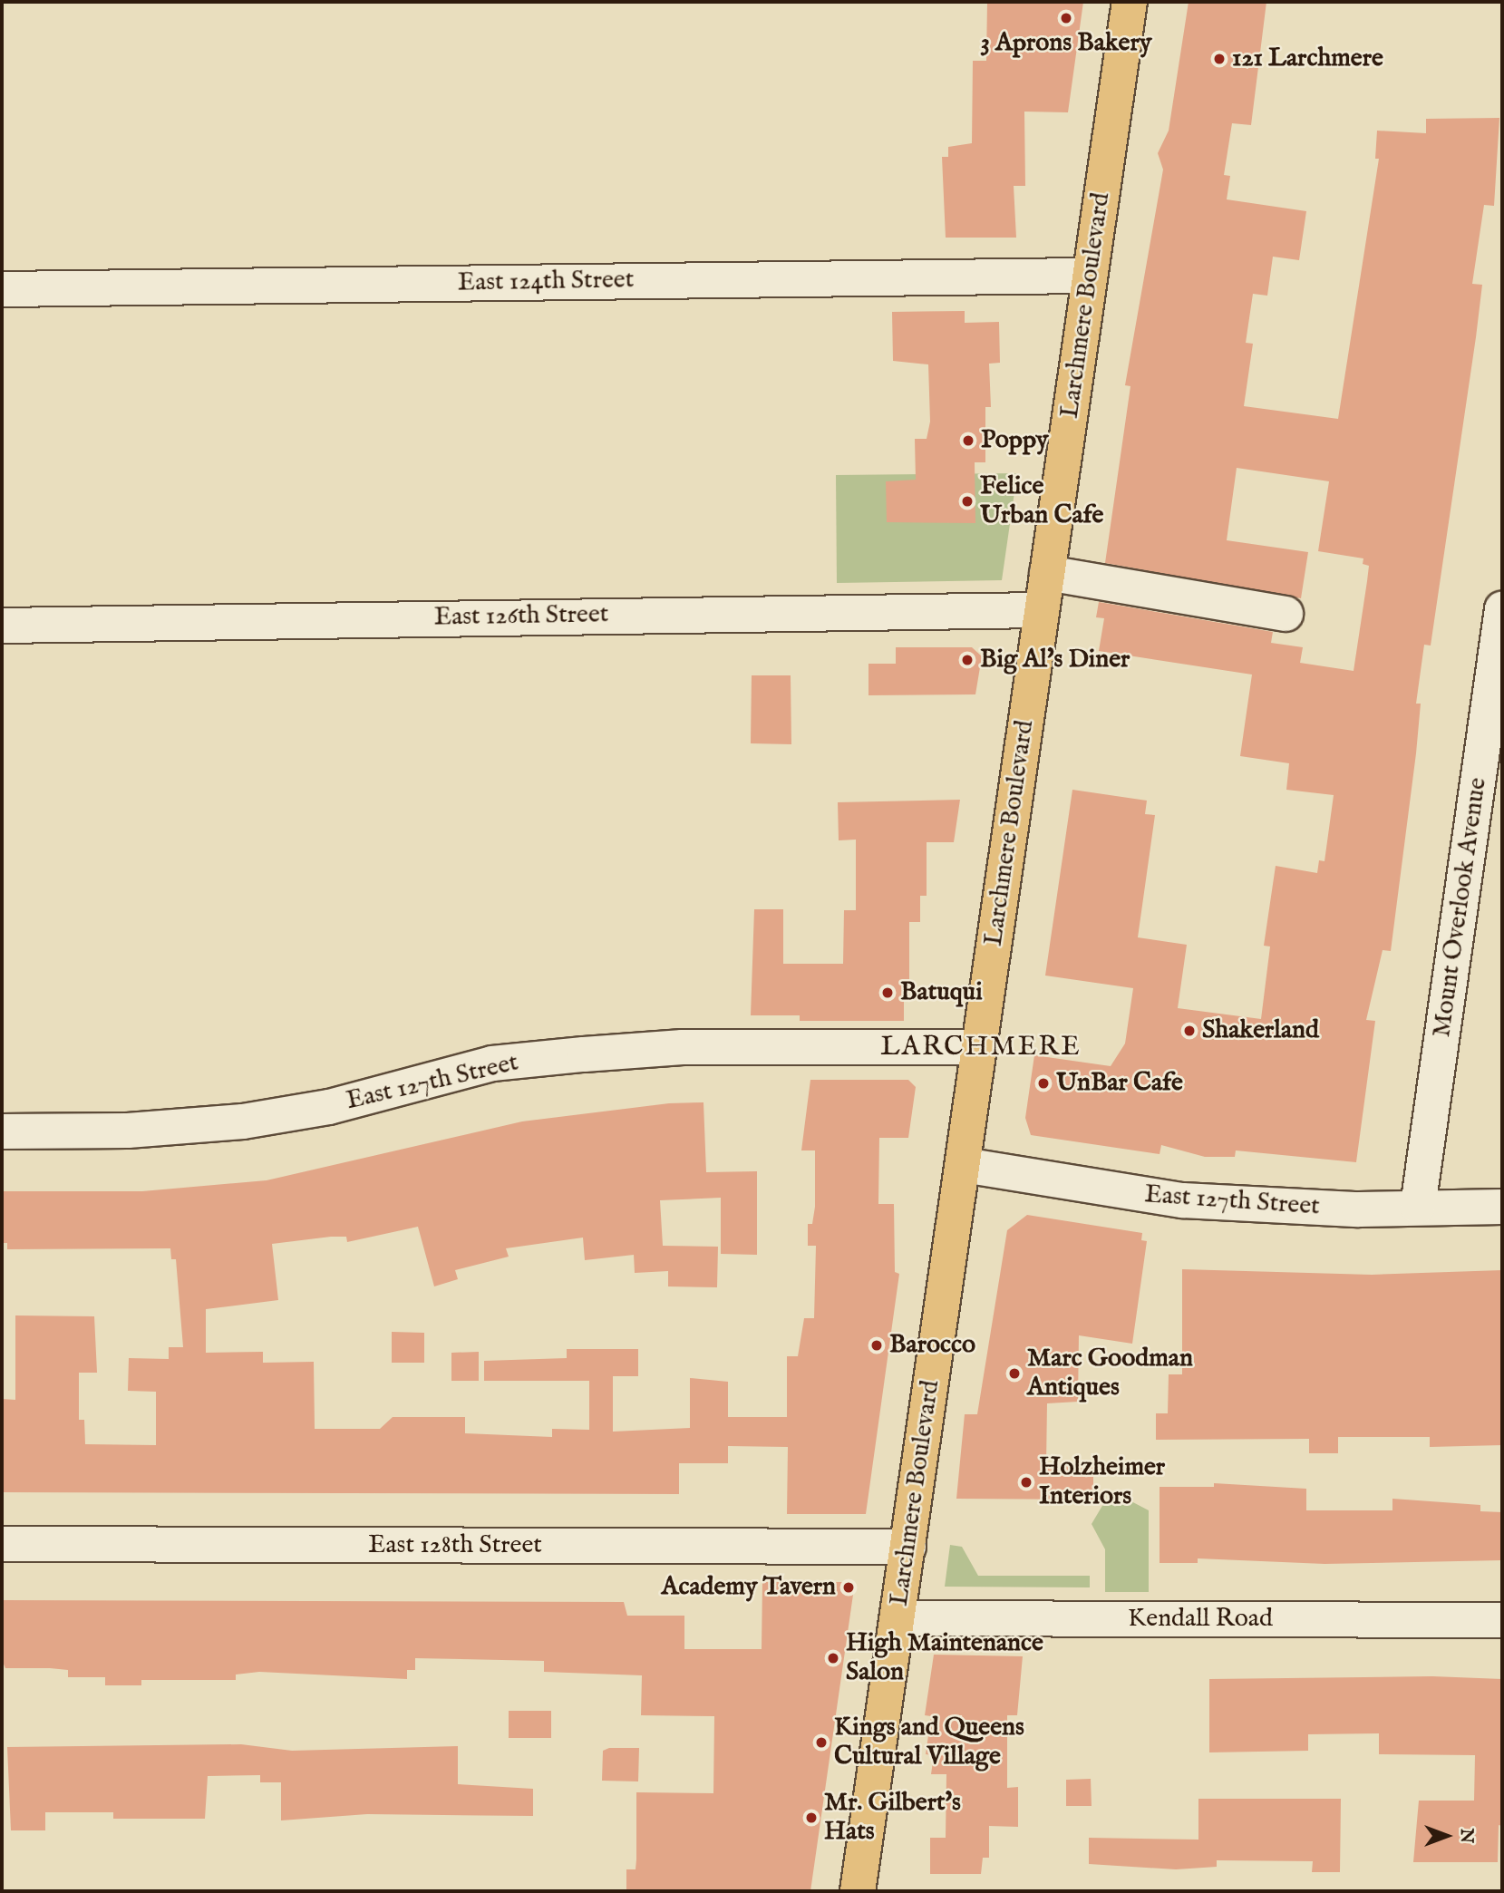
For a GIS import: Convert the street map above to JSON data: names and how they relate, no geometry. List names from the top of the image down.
{
  "streets": {
    "main road": ["Larchmere Boulevard"],
    "street": [
      "East 124th Street",
      "East 126th Street",
      "Mount Overlook Avenue",
      "East 127th Street",
      "East 128th Street",
      "Kendall Road"
    ]
  },
  "crossings": [
    ["East 124th Street", "Larchmere Boulevard"],
    ["Larchmere Boulevard", "East 126th Street"],
    ["Larchmere Boulevard", "East 127th Street"],
    ["Larchmere Boulevard", "East 128th Street"],
    ["Larchmere Boulevard", "Kendall Road"],
    ["Mount Overlook Avenue", "East 127th Street"]
  ],
  "districts": ["LARCHMERE"],
  "places": [
    "3 Aprons Bakery",
    "121 Larchmere",
    "Poppy",
    "Felice Urban Cafe",
    "Big Al's Diner",
    "Batuqui",
    "Shakerland",
    "UnBar Cafe",
    "Barocco",
    "Marc Goodman Antiques",
    "Holzheimer Interiors",
    "Academy Tavern",
    "High Maintenance Salon",
    "Kings and Queens Cultural Village",
    "Mr. Gilbert's Hats"
  ],
  "north": "right"
}
